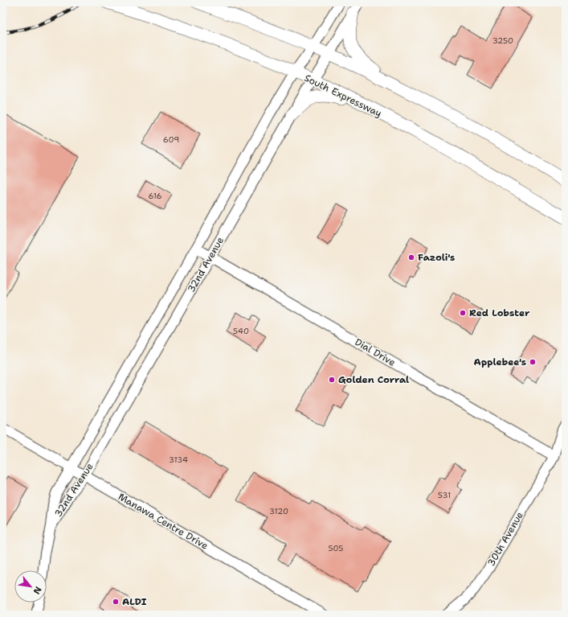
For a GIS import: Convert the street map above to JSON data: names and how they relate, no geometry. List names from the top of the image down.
{
  "streets": {
    "main road": ["South Expressway"],
    "street": [
      "32nd Avenue",
      "Dial Drive",
      "Manawa Centre Drive",
      "30th Avenue"
    ]
  },
  "crossings": [
    ["South Expressway", "32nd Avenue"],
    ["32nd Avenue", "Dial Drive"],
    ["32nd Avenue", "Manawa Centre Drive"],
    ["Dial Drive", "30th Avenue"]
  ],
  "places": [
    "Fazoli's",
    "Red Lobster",
    "Applebee's",
    "Golden Corral",
    "ALDI"
  ],
  "house_numbers": [
    "3250",
    "609",
    "616",
    "540",
    "3134",
    "531",
    "3120",
    "505"
  ],
  "north": "bottom right"
}
